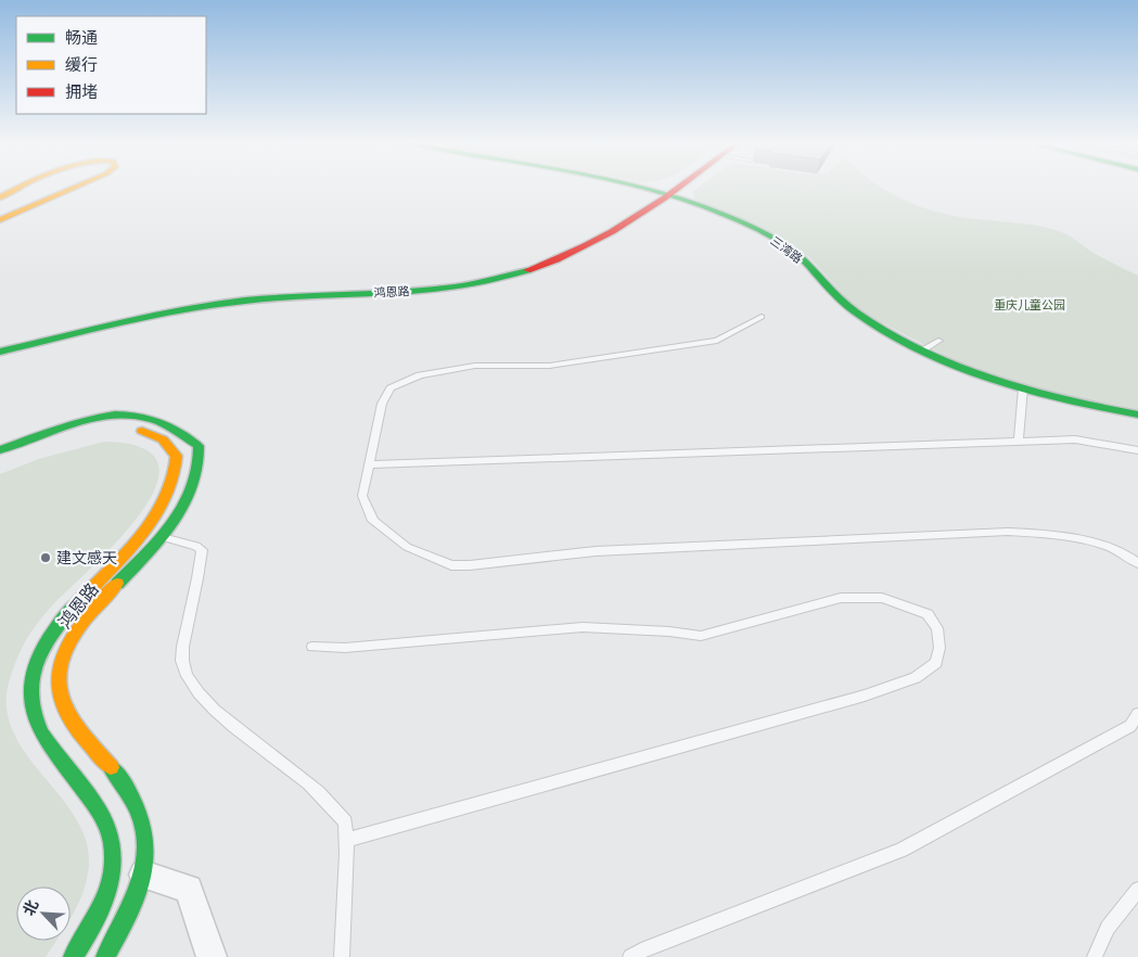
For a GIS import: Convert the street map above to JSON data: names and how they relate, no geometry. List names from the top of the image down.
{
  "streets": {
    "main road": ["三湾路", "鸿恩路"]
  },
  "crossings": [
    ["三湾路", "鸿恩路"]
  ],
  "parks": ["重庆儿童公园"],
  "places": ["建文感天"],
  "legend": ["畅通", "缓行", "拥堵"],
  "north": "top left"
}
